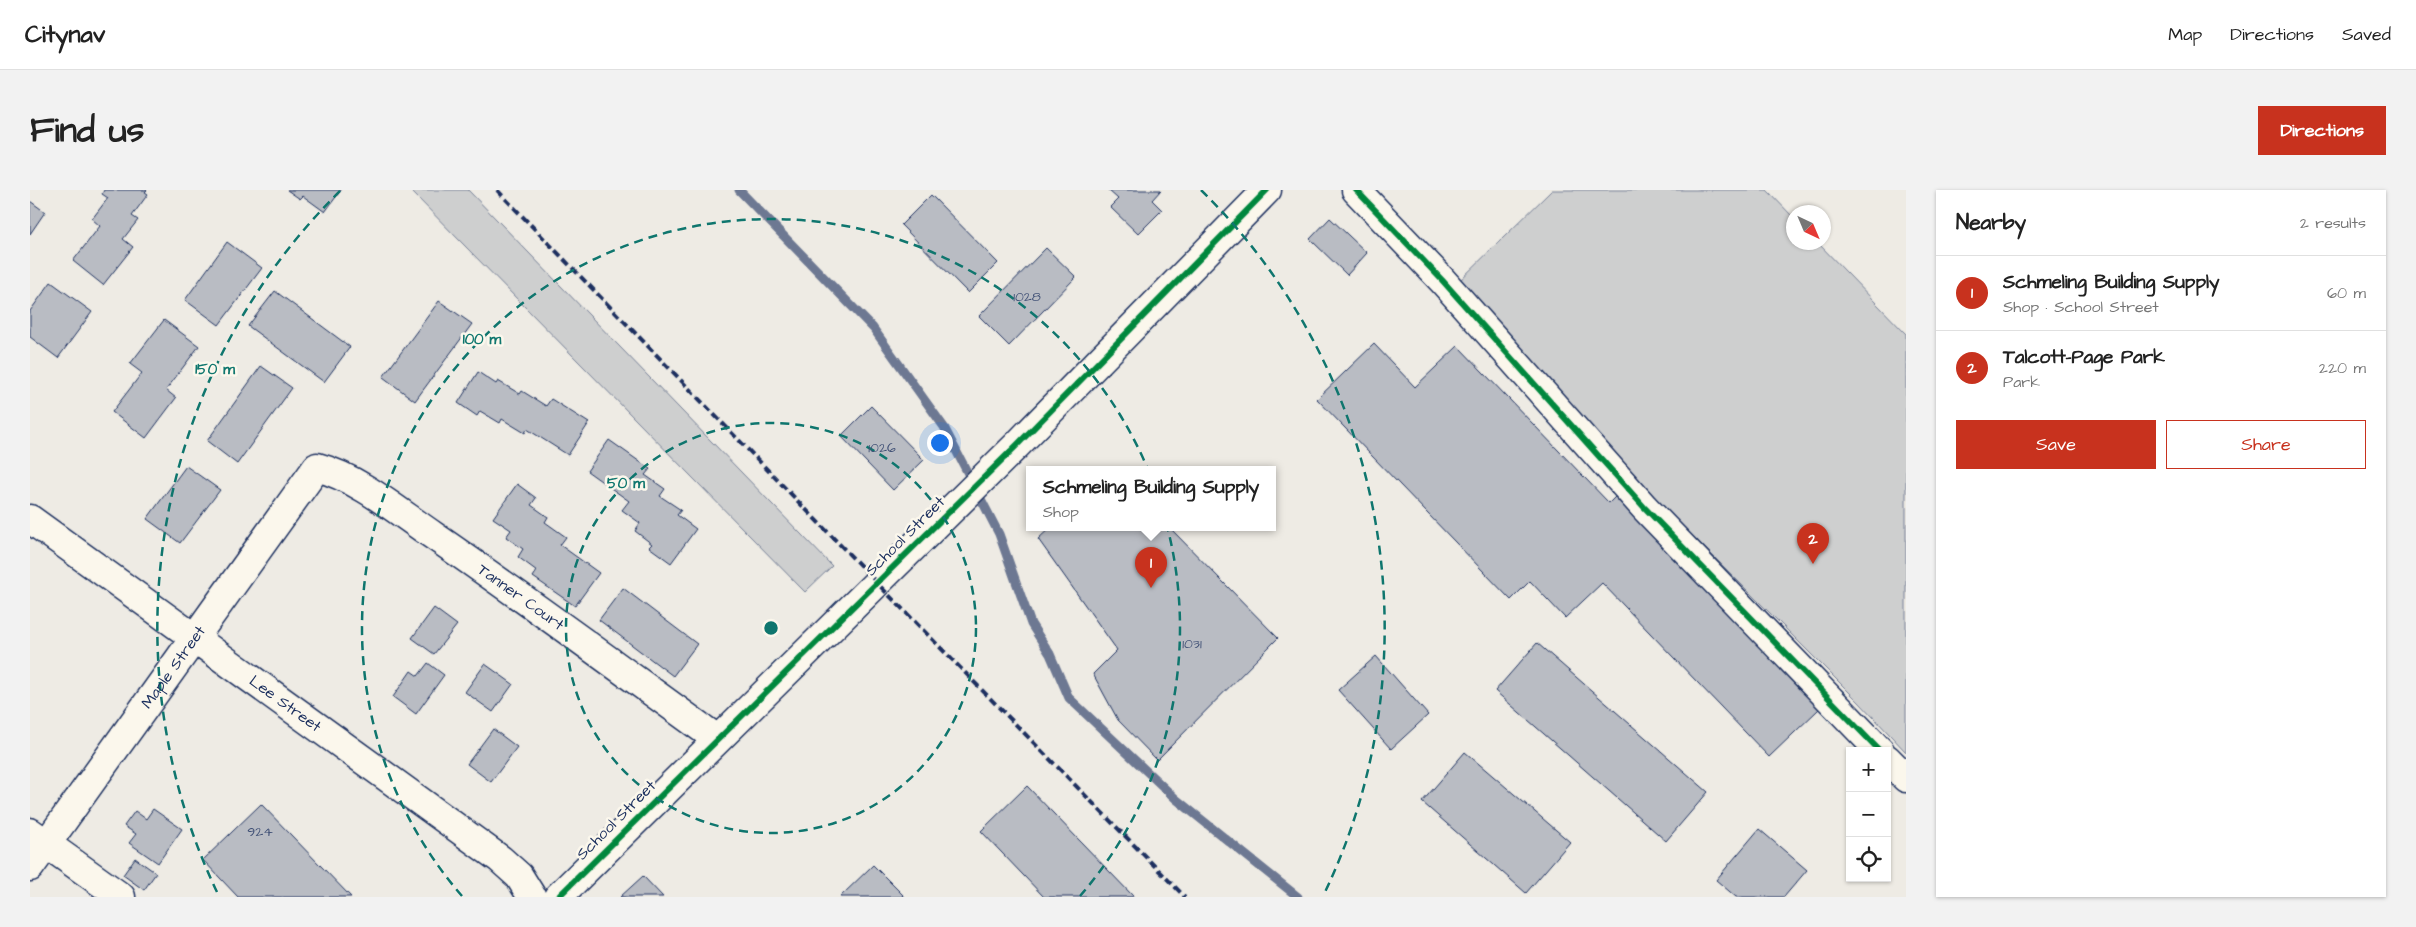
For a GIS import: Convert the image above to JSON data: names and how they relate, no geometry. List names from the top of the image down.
{
  "streets": {
    "street": [
      "School Street",
      "Tanner Court",
      "Maple Street",
      "Lee Street"
    ]
  },
  "crossings": [
    ["School Street", "Tanner Court"],
    ["Tanner Court", "Maple Street"],
    ["Maple Street", "Lee Street"]
  ],
  "house_numbers": [
    "1028",
    "1026",
    "1031",
    "924"
  ],
  "north": "bottom right",
  "page": {
    "header": "Citynav",
    "nav": ["Map", "Directions", "Saved"],
    "title": "Find us",
    "buttons": [
      "Directions",
      ["Save", "Share"]
    ],
    "heading": ["Nearby", "2 results"],
    "list": [
      {
        "mark": "1",
        "name": "Schmeling Building Supply",
        "note": "Shop · School Street",
        "value": "60 m"
      },
      {
        "mark": "2",
        "name": "Talcott-Page Park",
        "note": "Park",
        "value": "220 m"
      }
    ],
    "popup": ["Schmeling Building Supply", "Shop"],
    "pins": ["2", "1"],
    "map_buttons": ["+", "−"]
  },
  "rings": ["100 m", "150 m", "50 m"]
}
